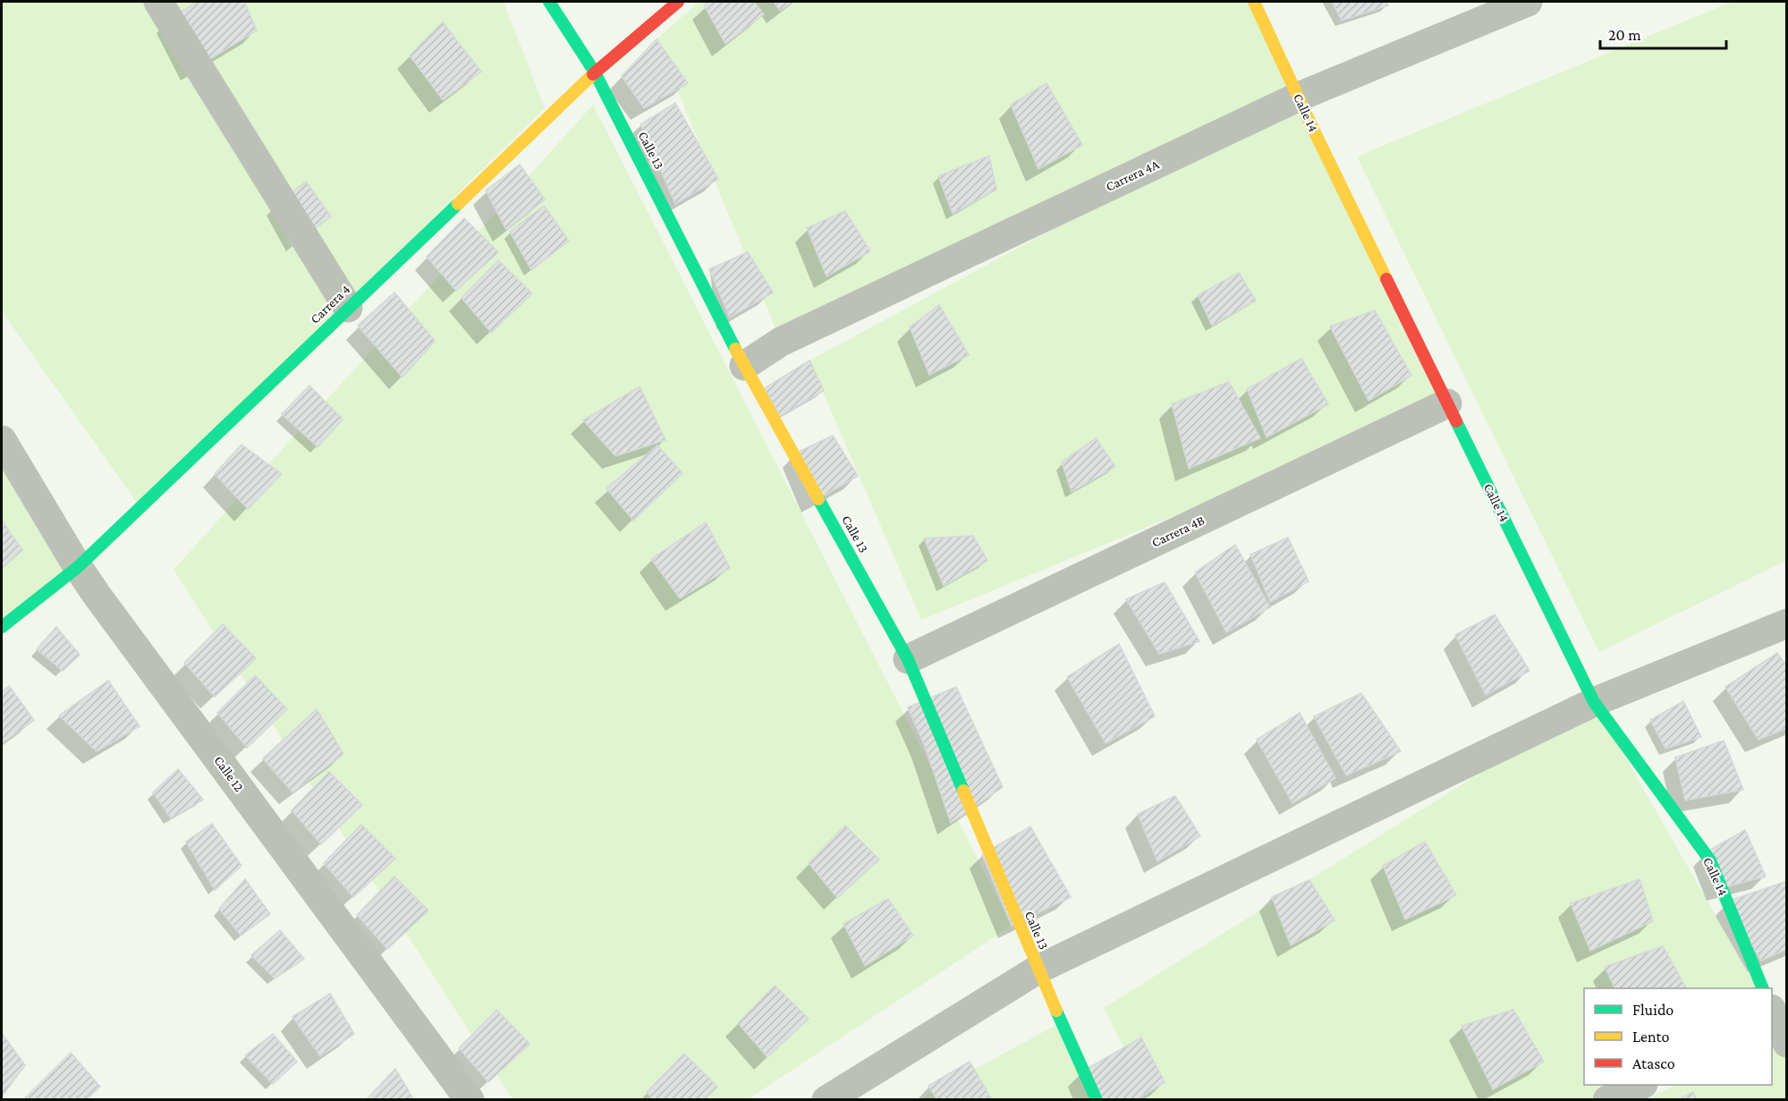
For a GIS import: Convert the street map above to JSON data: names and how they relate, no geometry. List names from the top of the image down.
{
  "streets": {
    "street": [
      "Calle 14",
      "Calle 13",
      "Carrera 4A",
      "Carrera 4",
      "Carrera 4B",
      "Calle 12"
    ]
  },
  "crossings": [
    ["Calle 14", "Carrera 4A"],
    ["Calle 14", "Carrera 4B"],
    ["Calle 13", "Carrera 4A"],
    ["Calle 13", "Carrera 4"],
    ["Calle 13", "Carrera 4B"],
    ["Carrera 4", "Calle 12"]
  ],
  "legend": ["Fluido", "Lento", "Atasco"],
  "scale_bar": "20 m"
}
